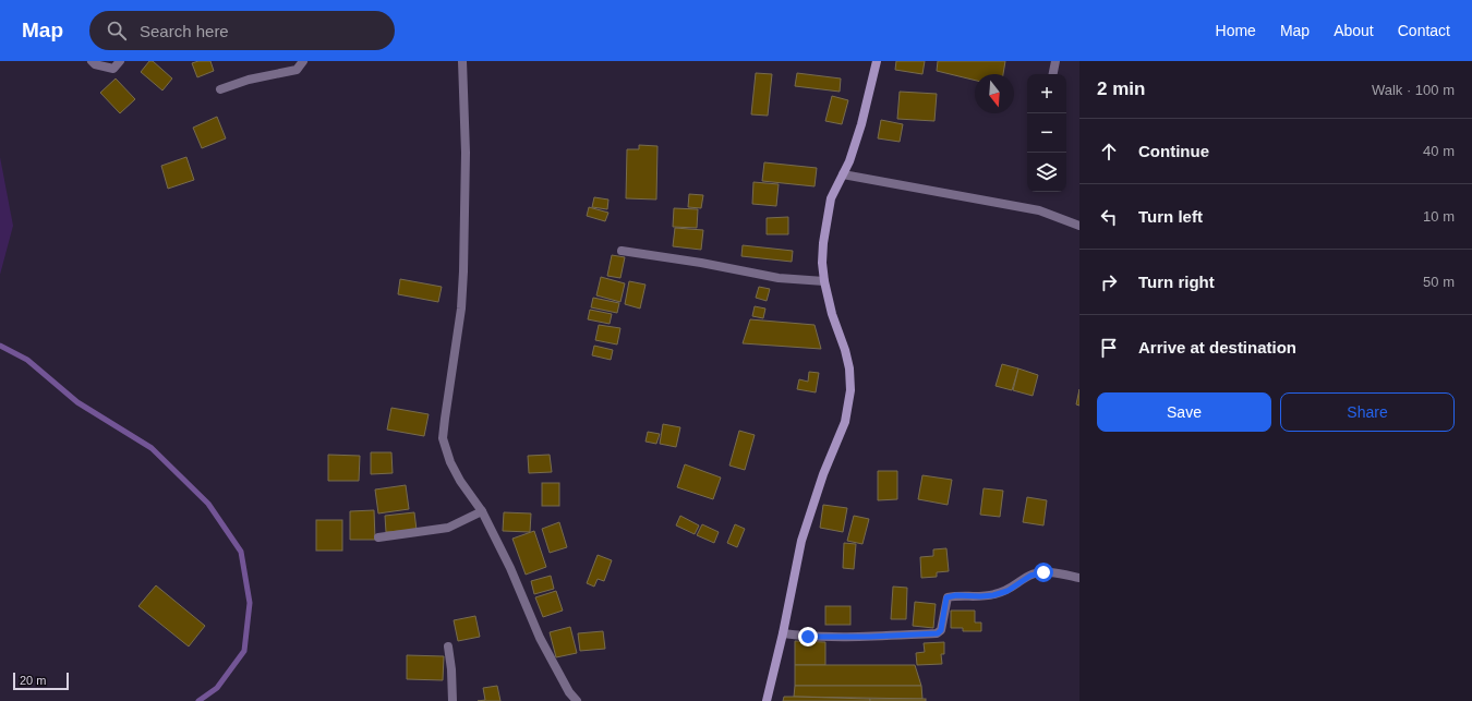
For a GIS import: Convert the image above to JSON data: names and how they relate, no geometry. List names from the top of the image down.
{
  "scale_bar": "20 m",
  "north": "bottom",
  "page": {
    "header": "Map",
    "search": "Search here",
    "nav": [
      "Home",
      "Map",
      "About",
      "Contact"
    ],
    "heading": ["2 min", "Walk · 100 m"],
    "map_buttons": ["+", "−"],
    "list": [
      ["Continue", "40 m"],
      ["Turn left", "10 m"],
      ["Turn right", "50 m"],
      "Arrive at destination"
    ],
    "buttons": ["Save", "Share"],
    "scale": "20 m"
  }
}
